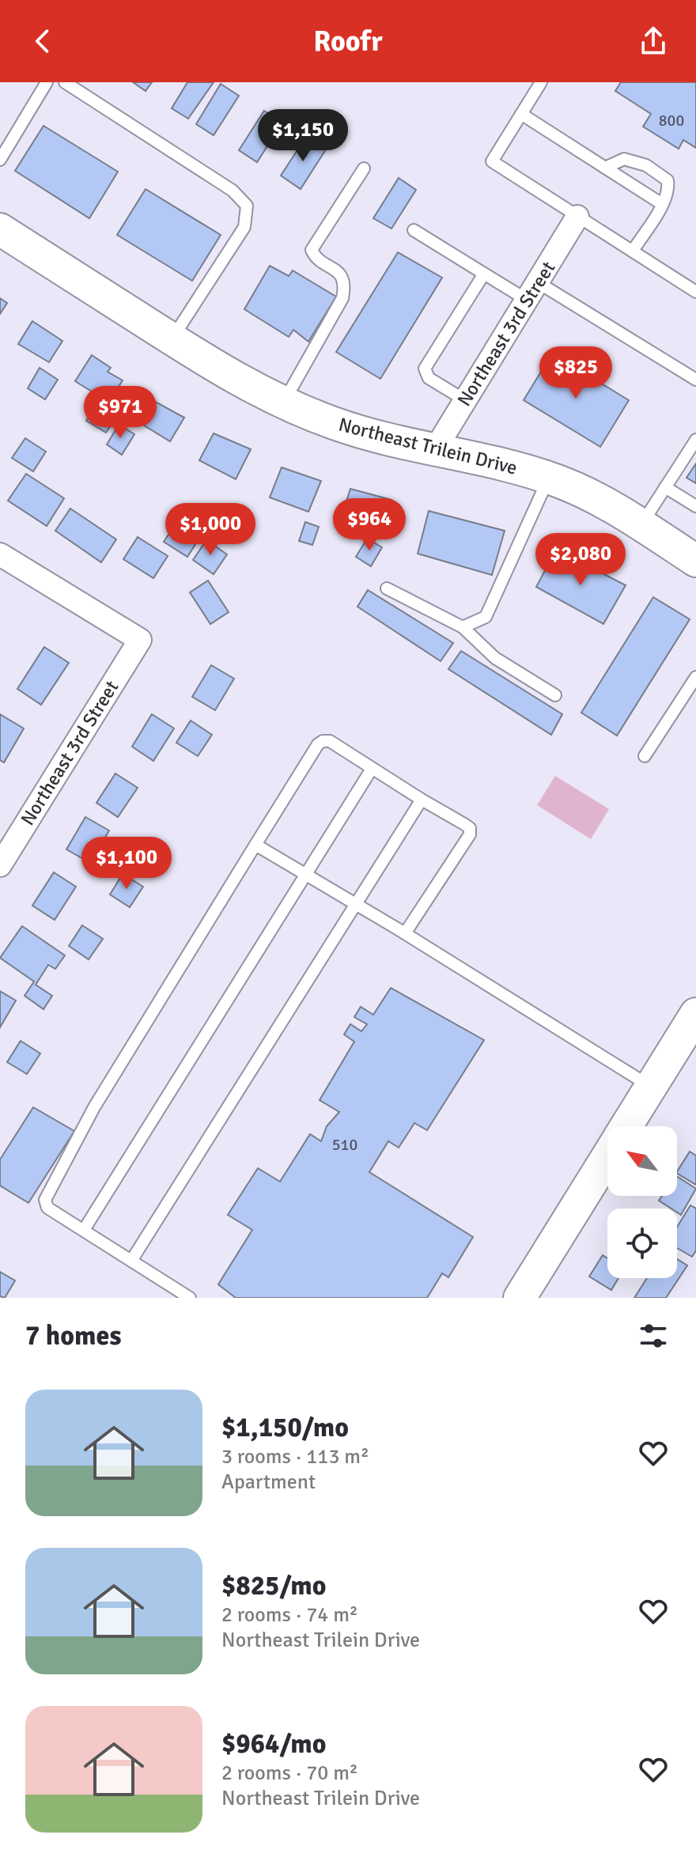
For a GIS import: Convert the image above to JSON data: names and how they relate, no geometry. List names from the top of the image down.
{
  "streets": {
    "street": ["Northeast 3rd Street", "Northeast Trilein Drive"]
  },
  "crossings": [
    ["Northeast 3rd Street", "Northeast Trilein Drive"]
  ],
  "house_numbers": ["800", "510"],
  "north": "top left",
  "page": {
    "header": "Roofr",
    "price": [
      "$1,150",
      "$825",
      "$971",
      "$964",
      "$1,000",
      "$2,080",
      "$1,100"
    ],
    "heading": "7 homes",
    "list": [
      {
        "name": "$1,150/mo",
        "note": "3 rooms · 113 m² · Apartment"
      },
      {
        "name": "$825/mo",
        "note": "2 rooms · 74 m² · Northeast Trilein Drive"
      },
      {
        "name": "$964/mo",
        "note": "2 rooms · 70 m² · Northeast Trilein Drive"
      }
    ]
  }
}
